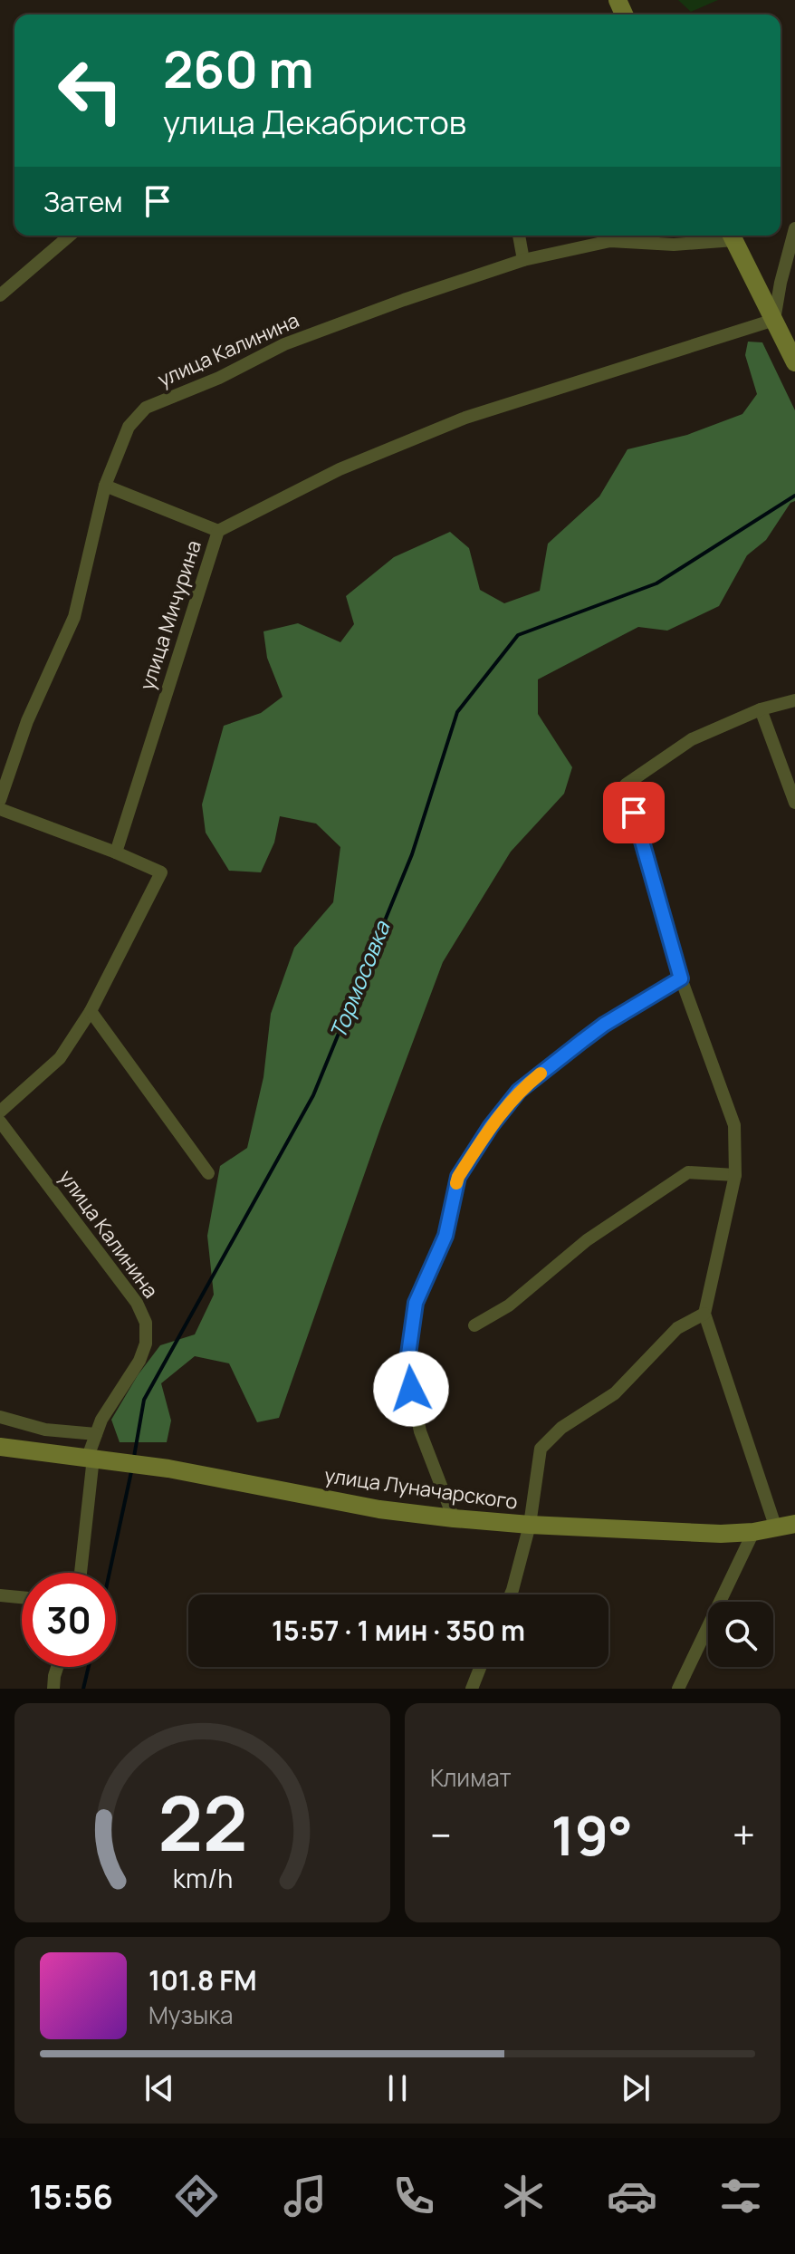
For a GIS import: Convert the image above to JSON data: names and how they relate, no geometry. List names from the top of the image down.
{
  "streets": {
    "main road": ["улица Луначарского"],
    "street": ["улица Калинина", "улица Мичурина"]
  },
  "crossings": [
    ["улица Калинина", "улица Луначарского"]
  ],
  "water": ["Тормосовка"],
  "page": {
    "turn": ["260 m", "улица Декабристов"],
    "then": "Затем",
    "limit": "30",
    "trip": "15:57 · 1 мин · 350 m",
    "tile": "Климат",
    "heat": ["−", "19°", "+"],
    "song": ["101.8 FM", "Музыка"],
    "tabs": "15:56",
    "gauge": ["22", "km/h"]
  }
}
